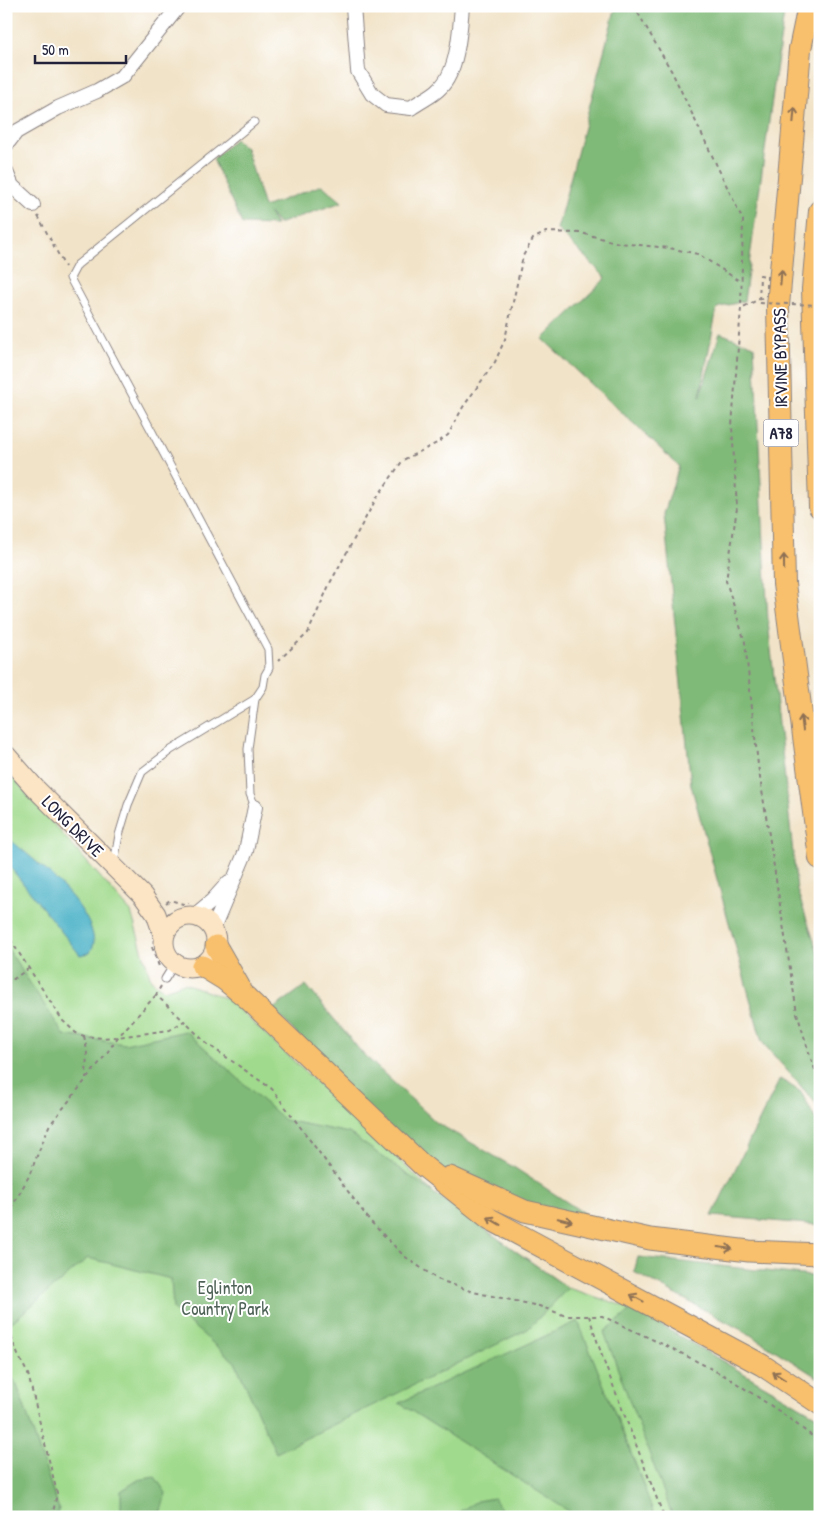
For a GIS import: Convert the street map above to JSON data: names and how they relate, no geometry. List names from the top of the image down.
{
  "streets": {
    "highway": ["IRVINE BYPASS", "A78"],
    "main road": ["LONG DRIVE"]
  },
  "parks": ["Eglinton Country Park"],
  "scale_bar": "50 m"
}
